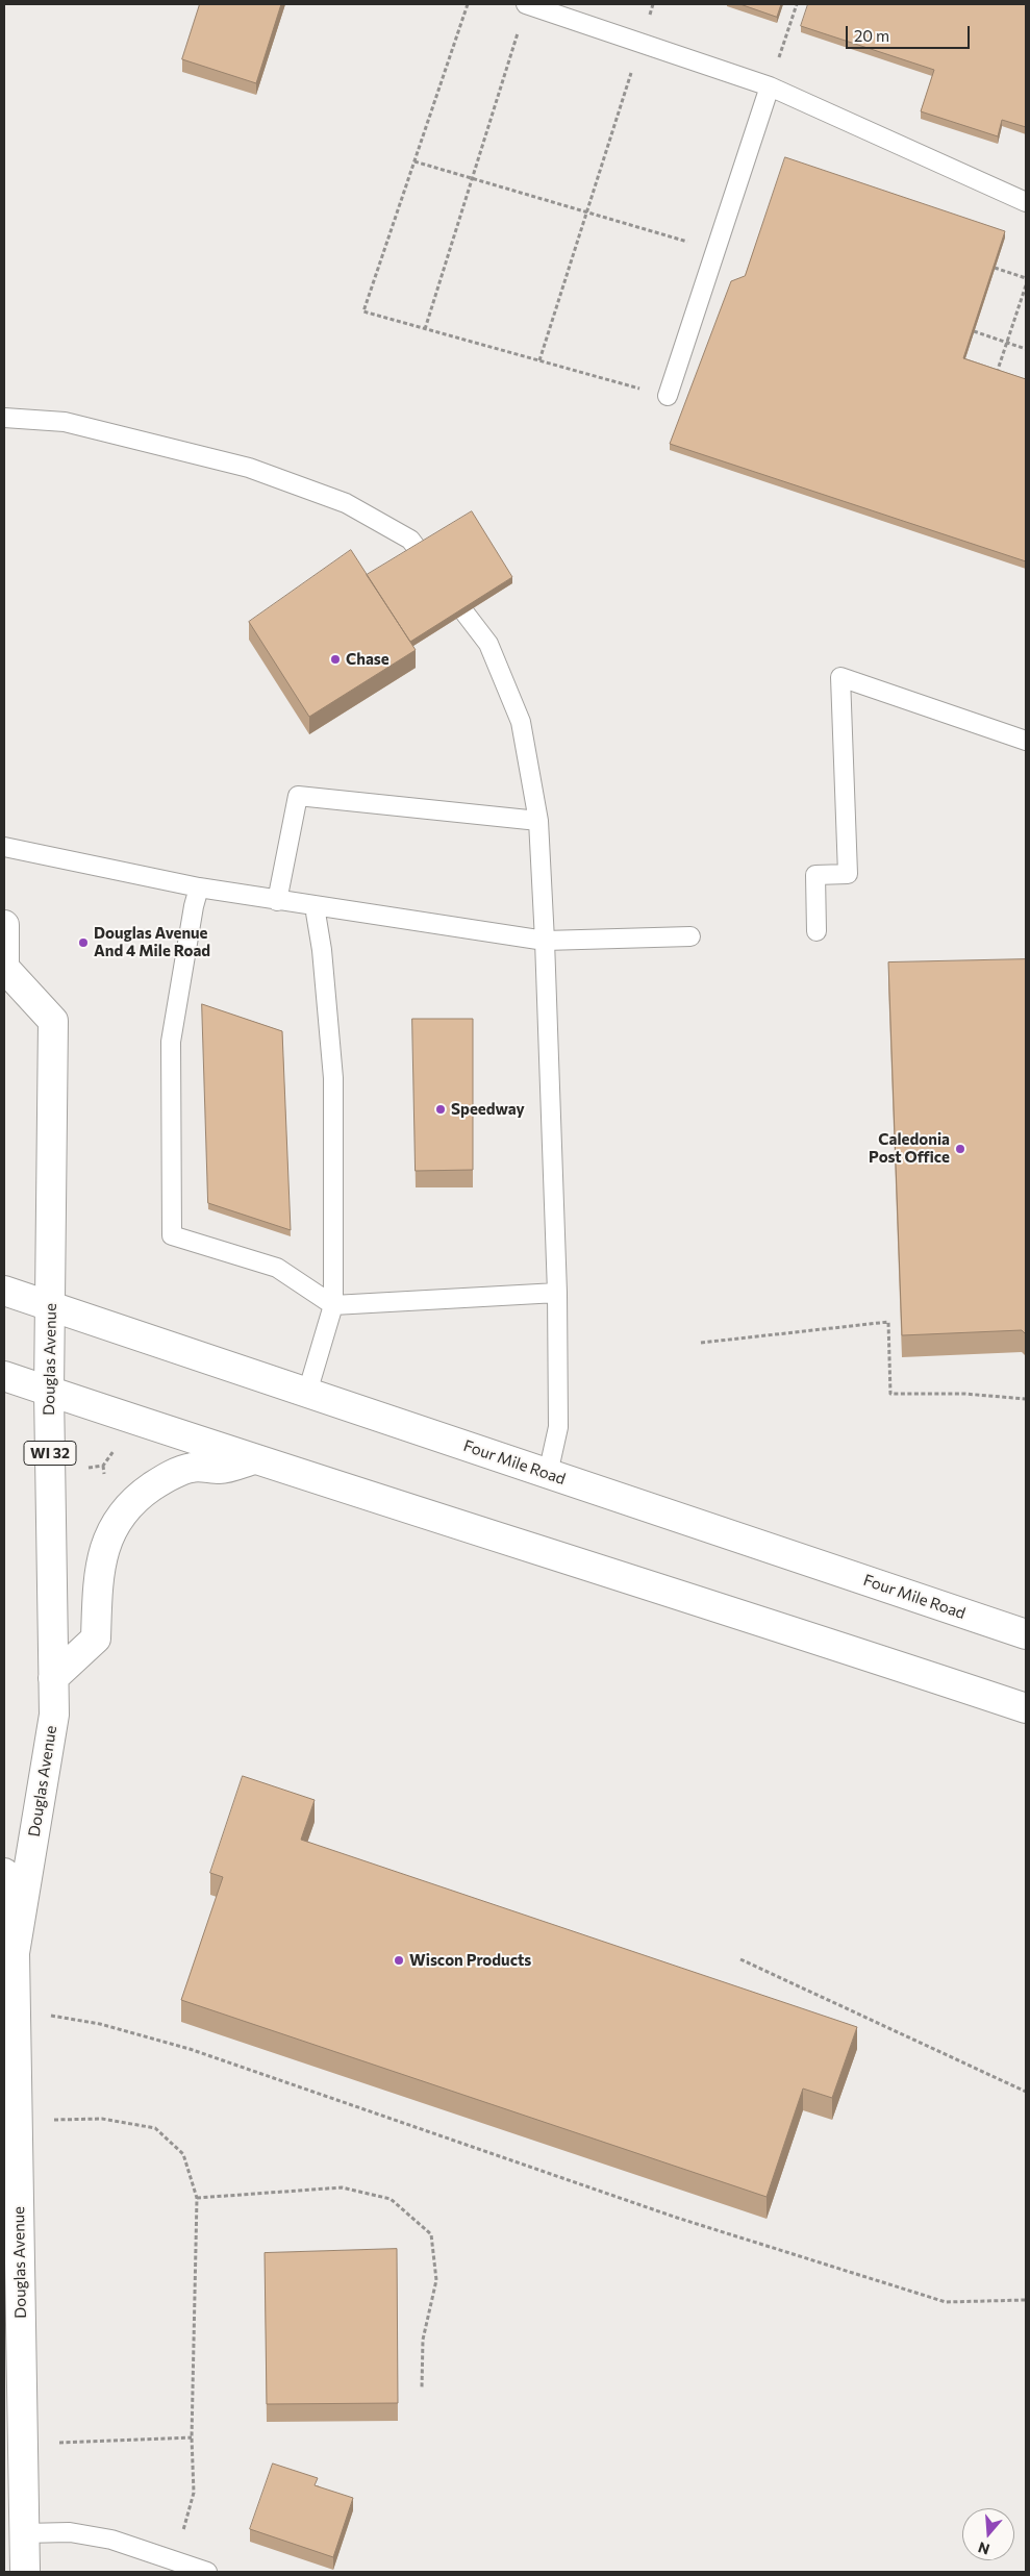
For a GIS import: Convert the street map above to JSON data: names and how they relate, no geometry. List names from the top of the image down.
{
  "streets": {
    "main road": ["Douglas Avenue", "WI 32", "Four Mile Road"]
  },
  "crossings": [
    ["Douglas Avenue", "Four Mile Road"]
  ],
  "places": [
    "Chase",
    "Douglas Avenue And 4 Mile Road",
    "Speedway",
    "Caledonia Post Office",
    "Wiscon Products"
  ],
  "scale_bar": "20 m",
  "north": "bottom"
}
